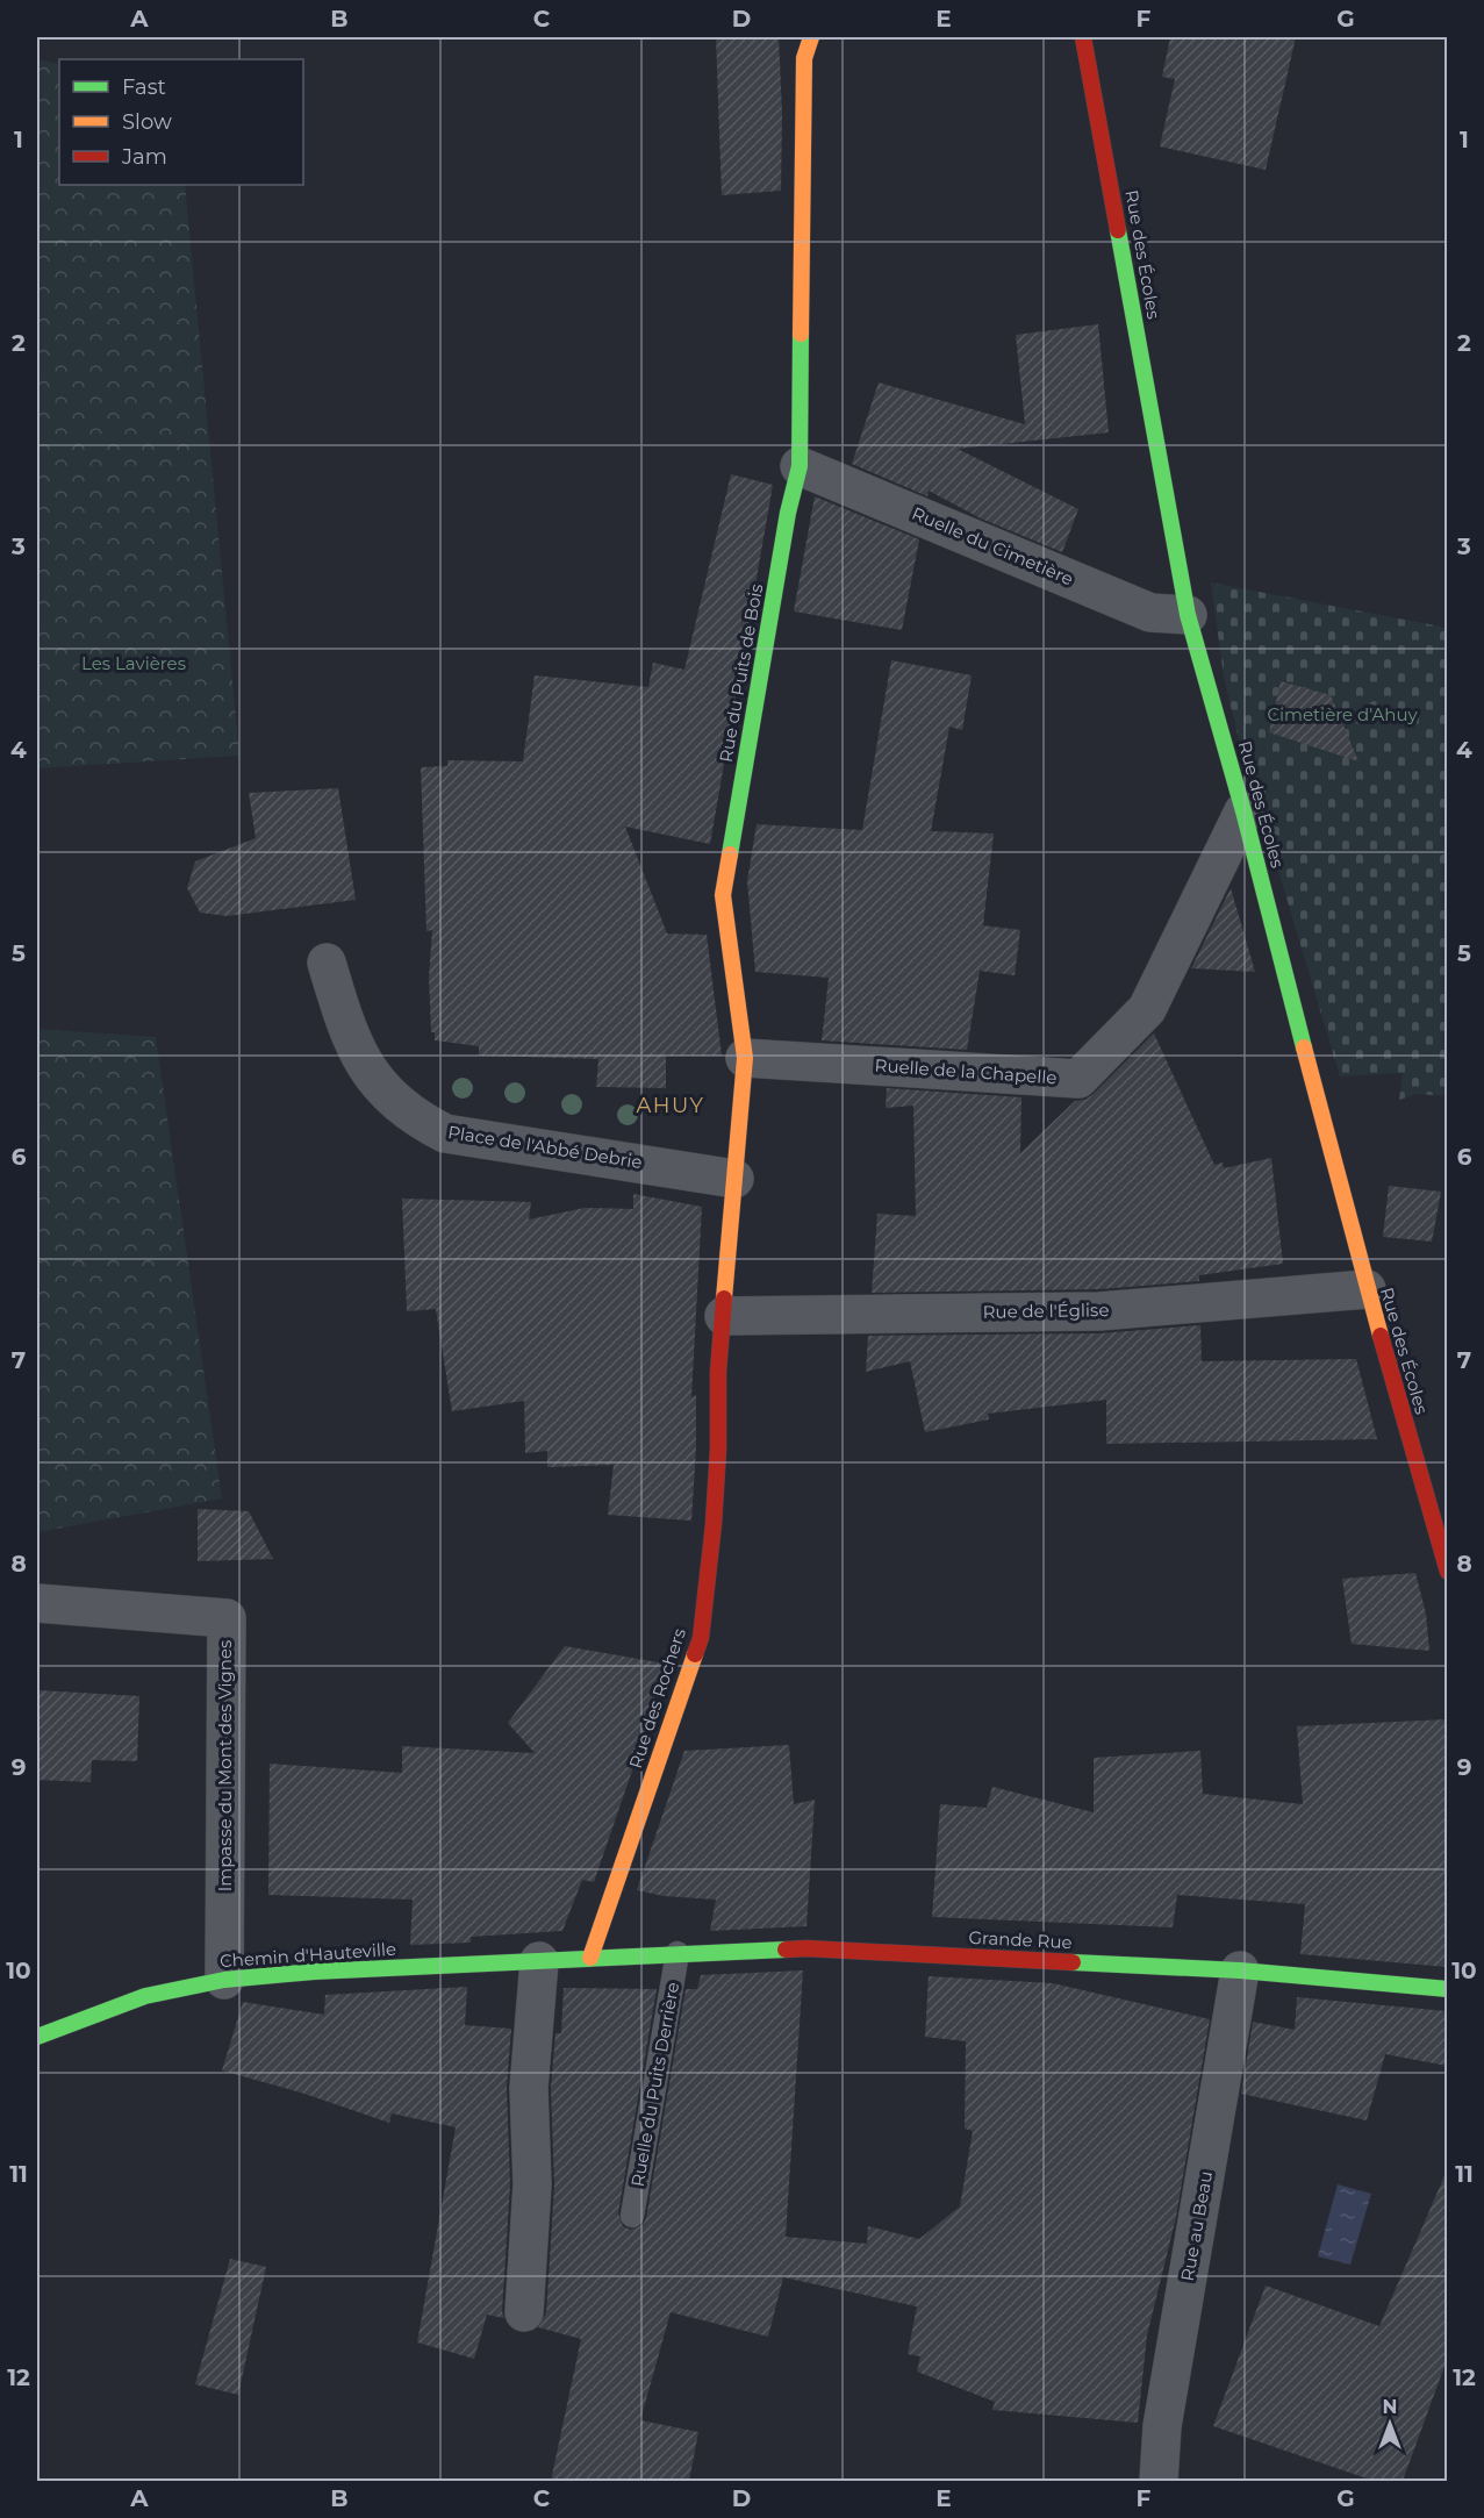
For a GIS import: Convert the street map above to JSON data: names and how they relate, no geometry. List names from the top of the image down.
{
  "streets": {
    "street": [
      "Rue des Écoles",
      "Ruelle du Cimetière",
      "Rue du Puits de Bois",
      "Ruelle de la Chapelle",
      "Place de l'Abbé Debrie",
      "Rue de l'Église",
      "Rue des Rochers",
      "Impasse du Mont des Vignes",
      "Grande Rue",
      "Chemin d'Hauteville",
      "Rue au Beau"
    ],
    "lane": ["Ruelle du Puits Derrière"]
  },
  "crossings": [
    ["Rue des Écoles", "Ruelle du Cimetière"],
    ["Rue des Écoles", "Ruelle de la Chapelle"],
    ["Rue des Écoles", "Rue de l'Église"],
    ["Ruelle du Cimetière", "Rue du Puits de Bois"],
    ["Rue du Puits de Bois", "Ruelle de la Chapelle"],
    ["Rue du Puits de Bois", "Place de l'Abbé Debrie"],
    ["Rue du Puits de Bois", "Rue de l'Église"],
    ["Rue du Puits de Bois", "Rue des Rochers"],
    ["Rue de l'Église", "Rue des Rochers"],
    ["Rue des Rochers", "Grande Rue"],
    ["Rue des Rochers", "Chemin d'Hauteville"],
    ["Impasse du Mont des Vignes", "Chemin d'Hauteville"],
    ["Grande Rue", "Chemin d'Hauteville"],
    ["Grande Rue", "Ruelle du Puits Derrière"],
    ["Grande Rue", "Rue au Beau"]
  ],
  "districts": ["AHUY"],
  "parks": ["Les Lavières", "Cimetière d'Ahuy"],
  "legend": ["Fast", "Slow", "Jam"],
  "north": "top",
  "grid": {
    "columns": [
      "A",
      "B",
      "C",
      "D",
      "E",
      "F",
      "G"
    ],
    "rows": [
      "1",
      "2",
      "3",
      "4",
      "5",
      "6",
      "7",
      "8",
      "9",
      "10",
      "11",
      "12"
    ]
  }
}
